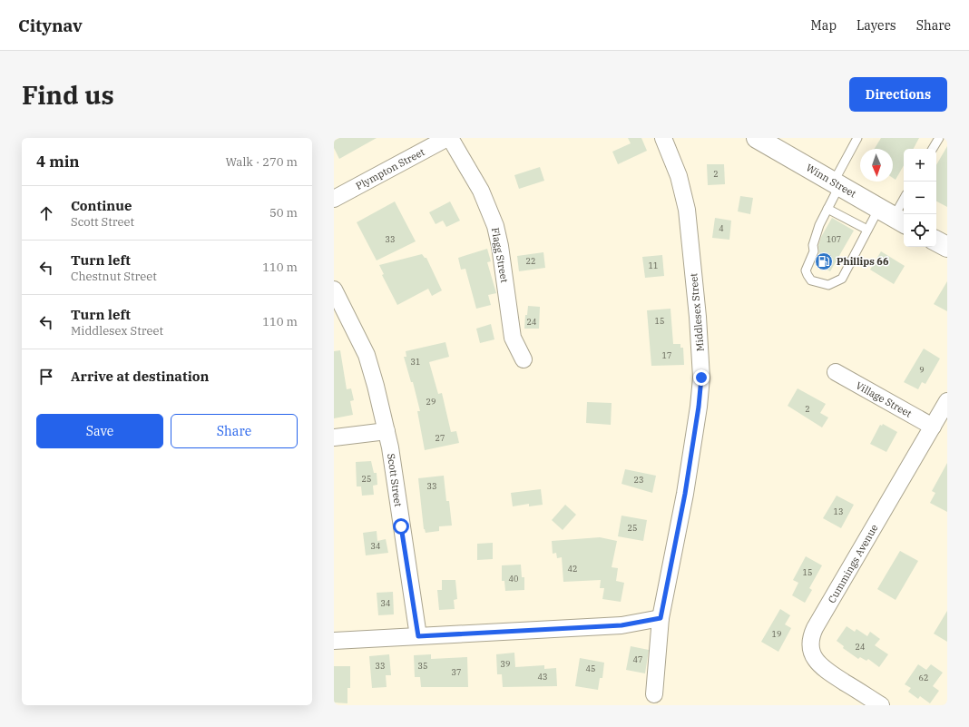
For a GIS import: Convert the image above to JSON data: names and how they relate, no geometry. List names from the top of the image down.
{
  "streets": {
    "main road": ["Winn Street"],
    "street": [
      "Plympton Street",
      "Flagg Street",
      "Middlesex Street",
      "Village Street",
      "Scott Street",
      "Cummings Avenue"
    ]
  },
  "crossings": [
    ["Plympton Street", "Flagg Street"],
    ["Village Street", "Cummings Avenue"]
  ],
  "places": {
    "fuel station": ["Phillips 66"]
  },
  "house_numbers": [
    "2",
    "4",
    "33",
    "107",
    "22",
    "11",
    "15",
    "24",
    "17",
    "31",
    "9",
    "29",
    "2",
    "27",
    "25",
    "23",
    "33",
    "13",
    "25",
    "34",
    "42",
    "15",
    "40",
    "34",
    "19",
    "24",
    "47",
    "39",
    "33",
    "35",
    "45",
    "37",
    "43",
    "62"
  ],
  "north": "bottom",
  "page": {
    "header": "Citynav",
    "nav": ["Map", "Layers", "Share"],
    "buttons": [
      "Directions",
      ["Save", "Share"]
    ],
    "title": "Find us",
    "heading": ["4 min", "Walk · 270 m"],
    "map_buttons": ["+", "−"],
    "list": [
      ["Continue", "Scott Street", "50 m"],
      ["Turn left", "Chestnut Street", "110 m"],
      ["Turn left", "Middlesex Street", "110 m"],
      "Arrive at destination"
    ]
  }
}
